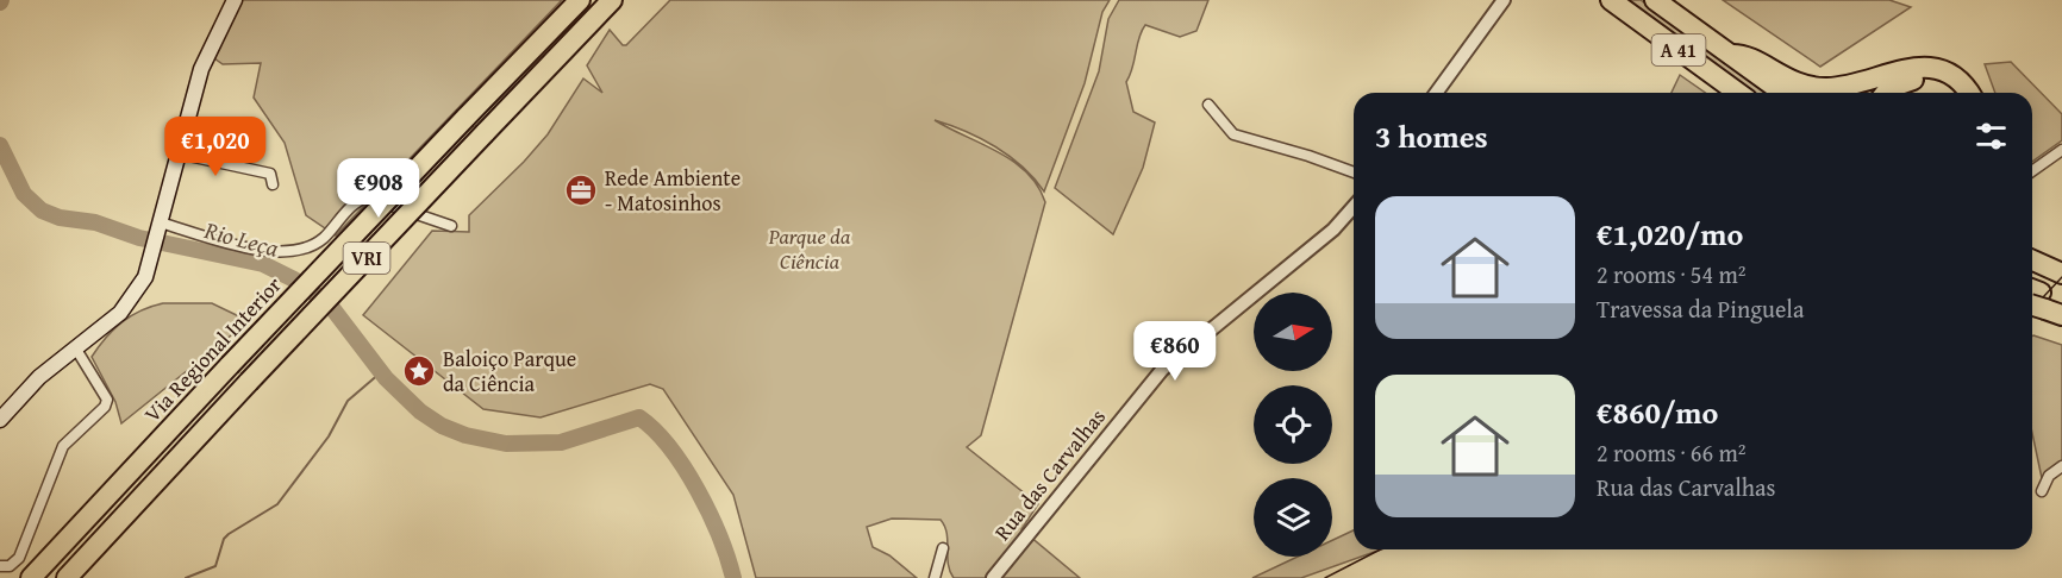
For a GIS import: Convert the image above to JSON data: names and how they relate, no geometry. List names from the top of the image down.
{
  "streets": {
    "highway": ["A 41", "VRI", "Via Regional Interior"],
    "street": ["Rua das Carvalhas"]
  },
  "water": ["Rio Leça"],
  "parks": ["Parque da Ciência"],
  "places": {
    "office": ["Rede Ambiente - Matosinhos"],
    "place": ["Baloiço Parque da Ciência"]
  },
  "north": "right",
  "page": {
    "heading": "3 homes",
    "price": ["€1,020", "€908", "€860"],
    "list": [
      {
        "name": "€1,020/mo",
        "note": "2 rooms · 54 m² · Travessa da Pinguela"
      },
      {
        "name": "€860/mo",
        "note": "2 rooms · 66 m² · Rua das Carvalhas"
      }
    ]
  }
}
